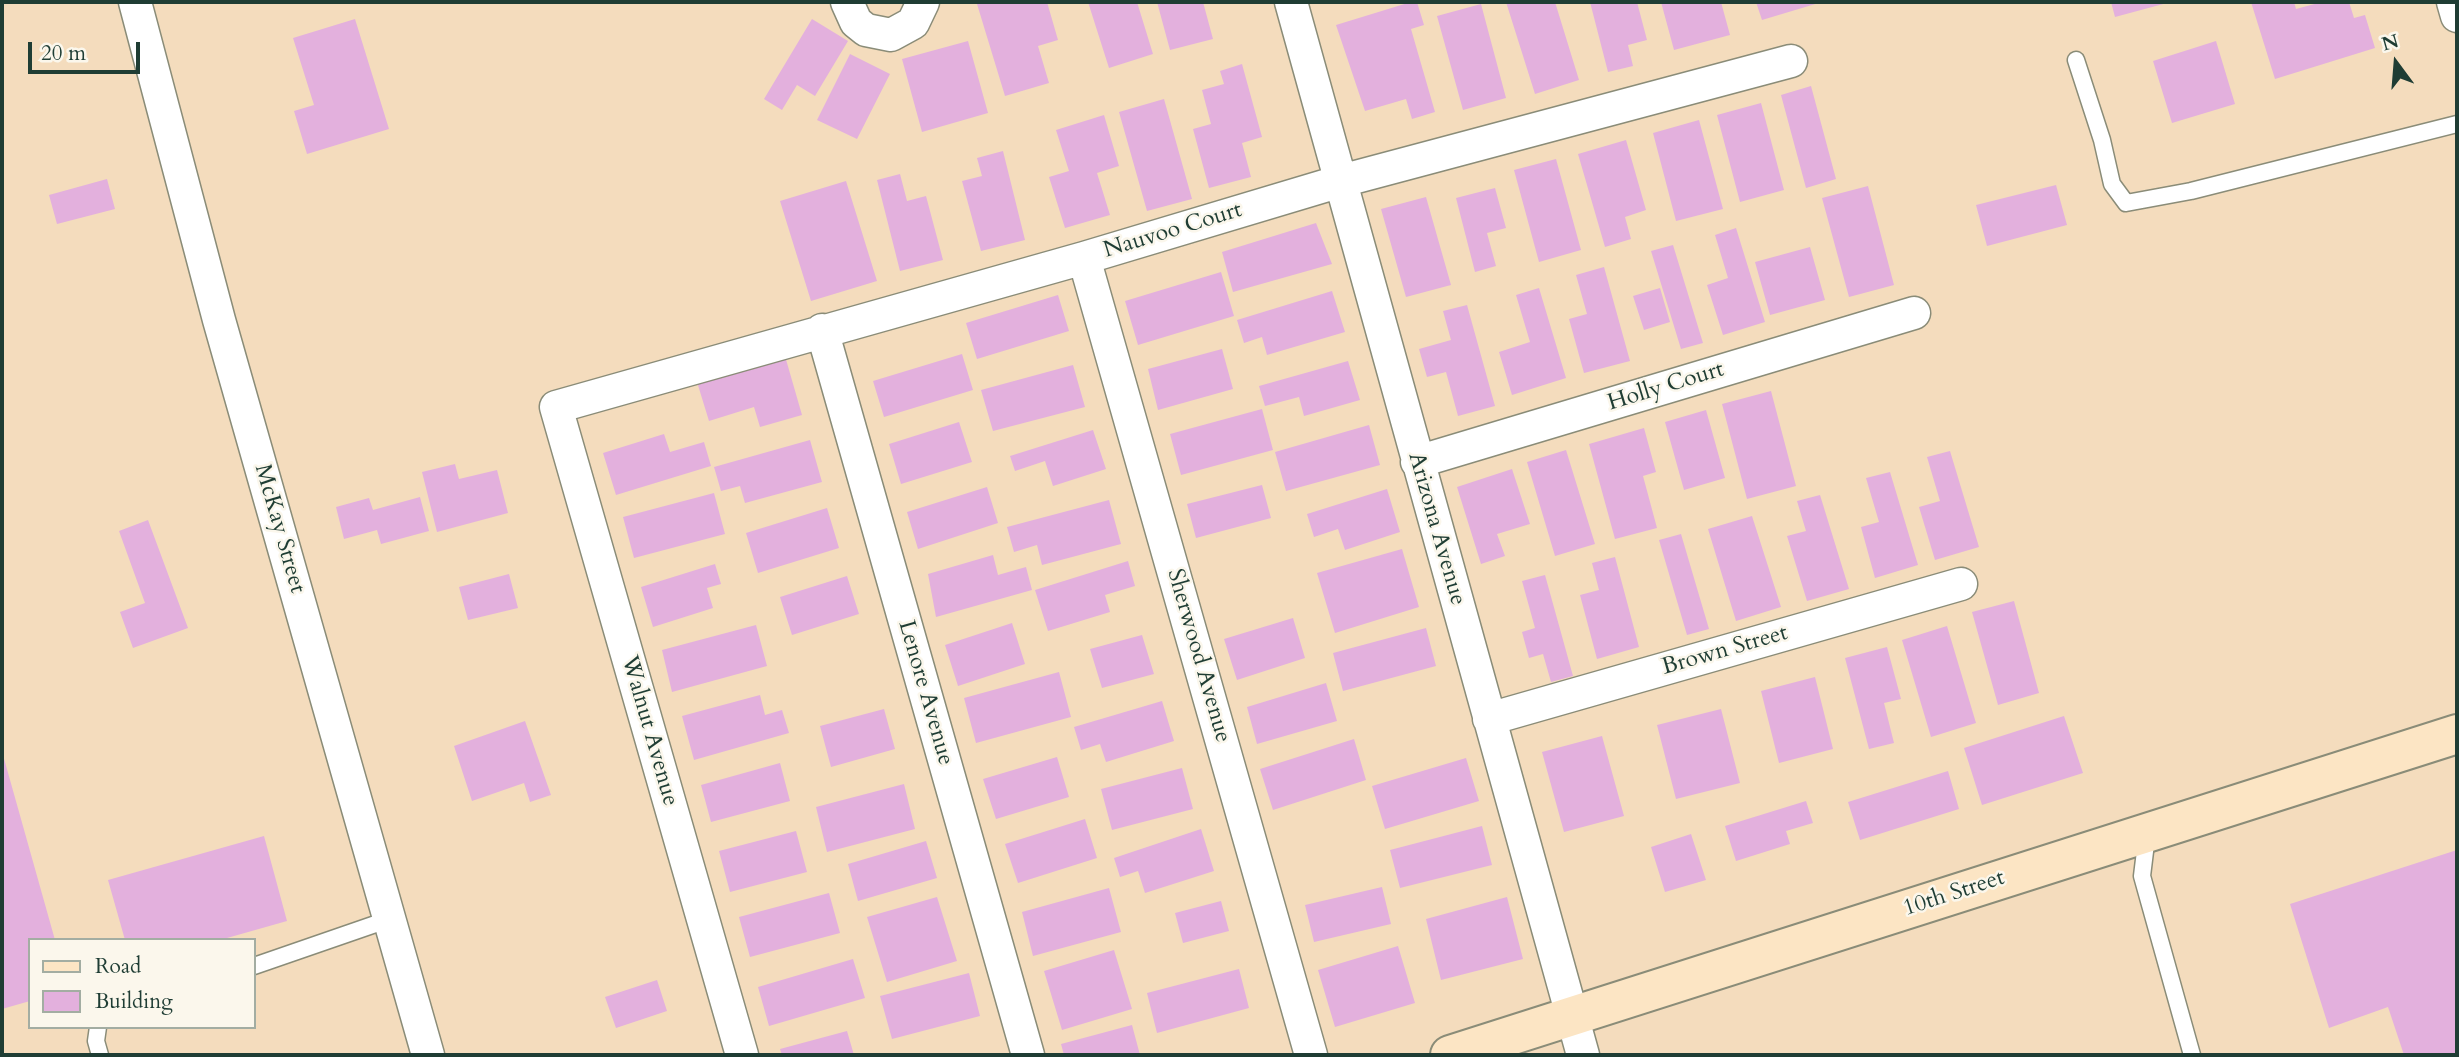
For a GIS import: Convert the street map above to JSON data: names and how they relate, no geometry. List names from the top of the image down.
{
  "streets": {
    "street": [
      "Nauvoo Court",
      "Holly Court",
      "McKay Street",
      "Arizona Avenue",
      "Brown Street",
      "Sherwood Avenue",
      "Lenore Avenue",
      "Walnut Avenue",
      "10th Street"
    ]
  },
  "crossings": [
    ["Nauvoo Court", "Arizona Avenue"],
    ["Nauvoo Court", "Sherwood Avenue"],
    ["Nauvoo Court", "Lenore Avenue"],
    ["Nauvoo Court", "Walnut Avenue"],
    ["Holly Court", "Arizona Avenue"],
    ["Arizona Avenue", "Brown Street"],
    ["Arizona Avenue", "10th Street"]
  ],
  "legend": ["Road", "Building"],
  "scale_bar": "20 m",
  "north": "top"
}
